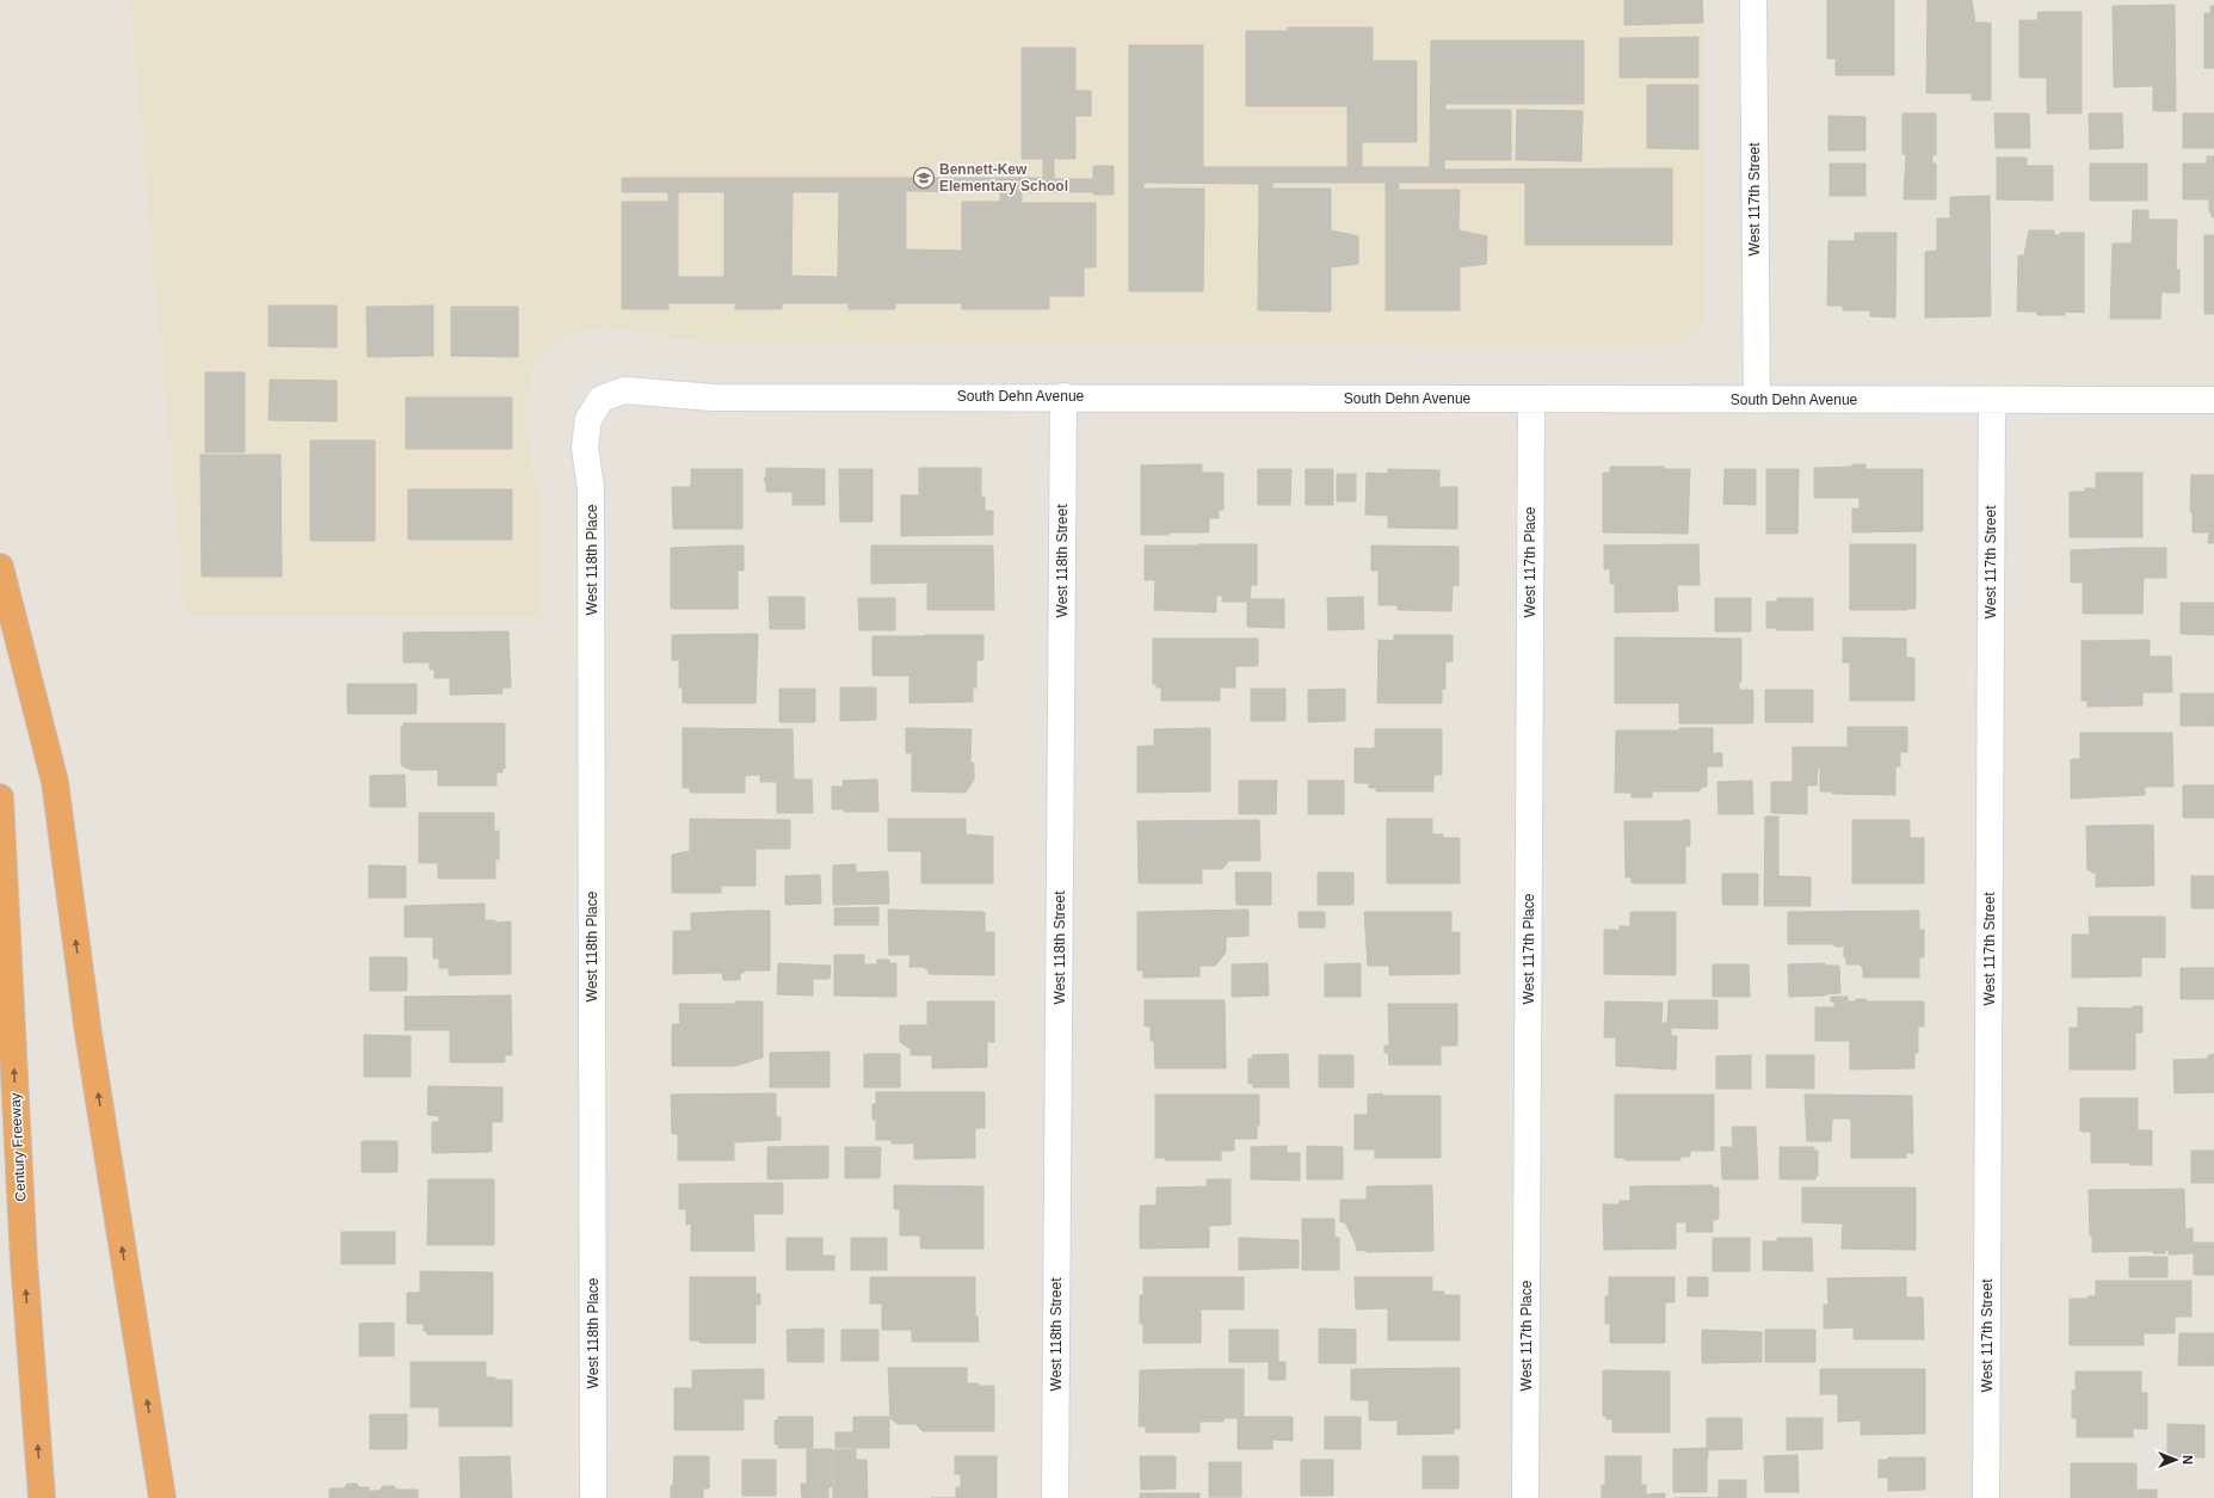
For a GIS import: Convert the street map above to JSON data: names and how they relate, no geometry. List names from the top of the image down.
{
  "streets": {
    "highway": ["Century Freeway"],
    "street": [
      "West 117th Street",
      "South Dehn Avenue",
      "West 118th Place",
      "West 118th Street",
      "West 117th Place"
    ]
  },
  "crossings": [
    ["West 117th Street", "South Dehn Avenue"],
    ["South Dehn Avenue", "West 118th Place"],
    ["South Dehn Avenue", "West 118th Street"],
    ["South Dehn Avenue", "West 117th Place"]
  ],
  "places": {
    "school or university": ["Bennett-Kew Elementary School"]
  },
  "north": "right"
}
